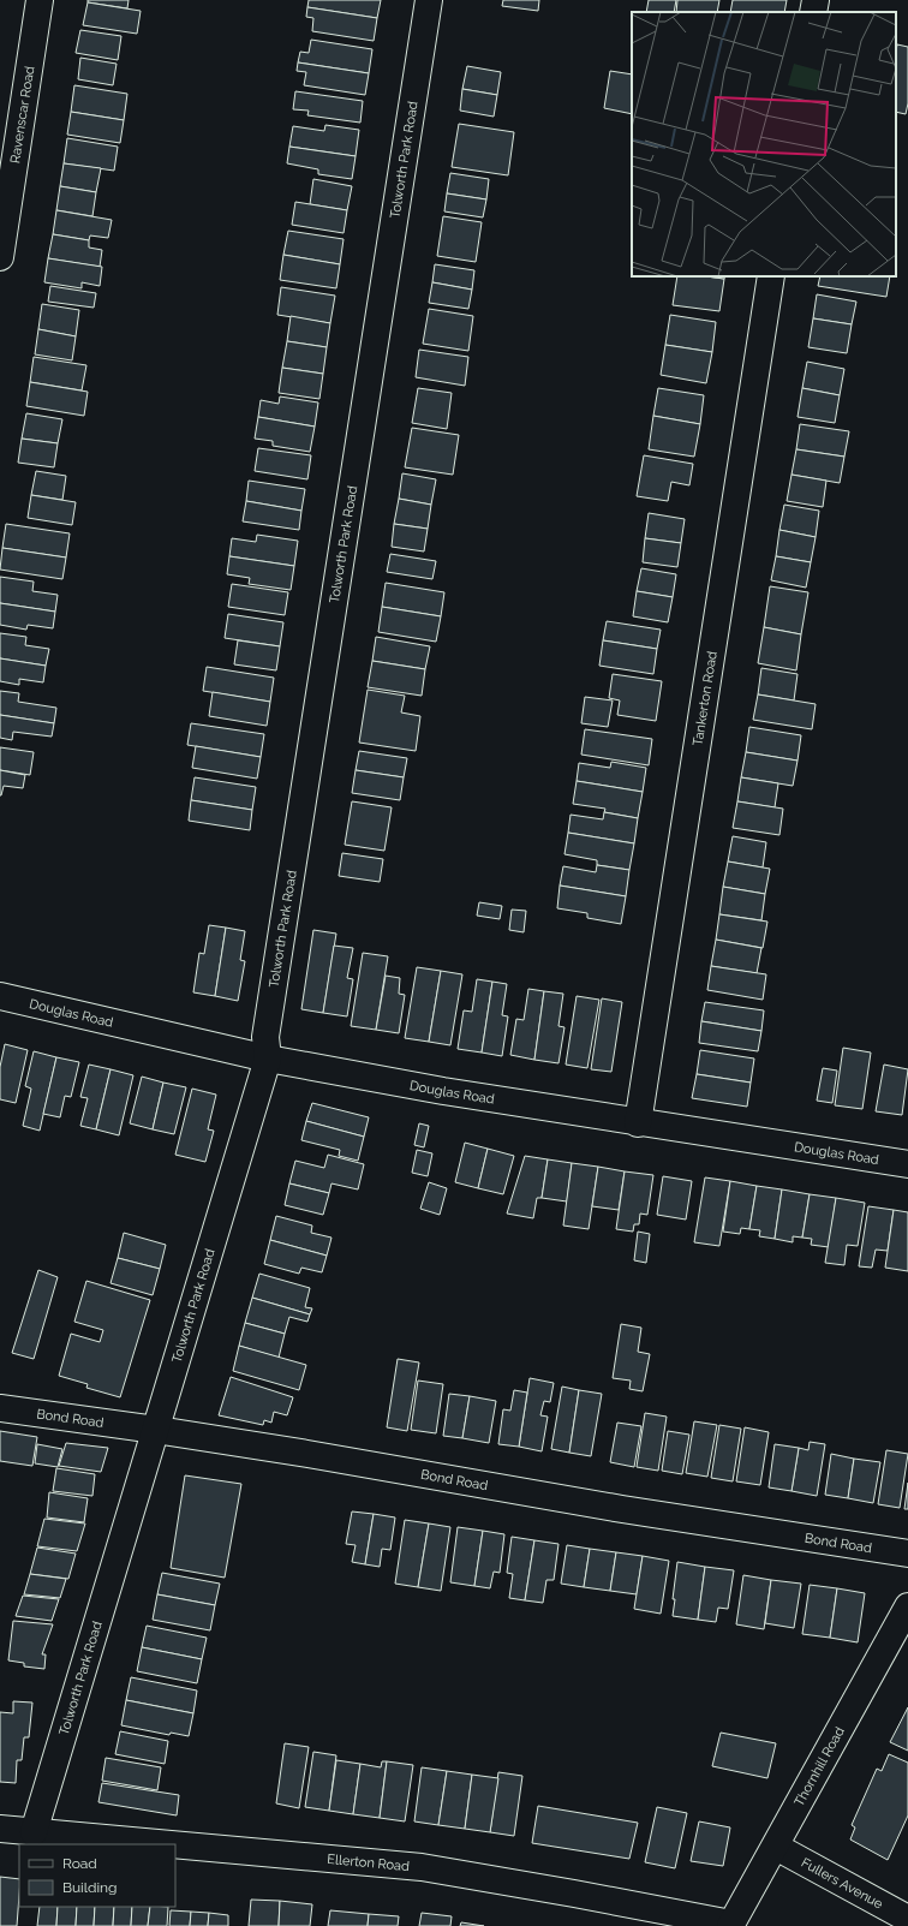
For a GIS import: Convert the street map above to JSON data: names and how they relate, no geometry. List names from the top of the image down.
{
  "streets": {
    "street": [
      "Ravenscar Road",
      "Tolworth Park Road",
      "Tankerton Road",
      "Douglas Road",
      "Bond Road",
      "Thornhill Road",
      "Ellerton Road",
      "Fullers Avenue"
    ]
  },
  "crossings": [
    ["Tolworth Park Road", "Douglas Road"],
    ["Tolworth Park Road", "Bond Road"],
    ["Tolworth Park Road", "Ellerton Road"],
    ["Tankerton Road", "Douglas Road"],
    ["Thornhill Road", "Ellerton Road"],
    ["Thornhill Road", "Fullers Avenue"]
  ],
  "legend": ["Road", "Building"]
}
